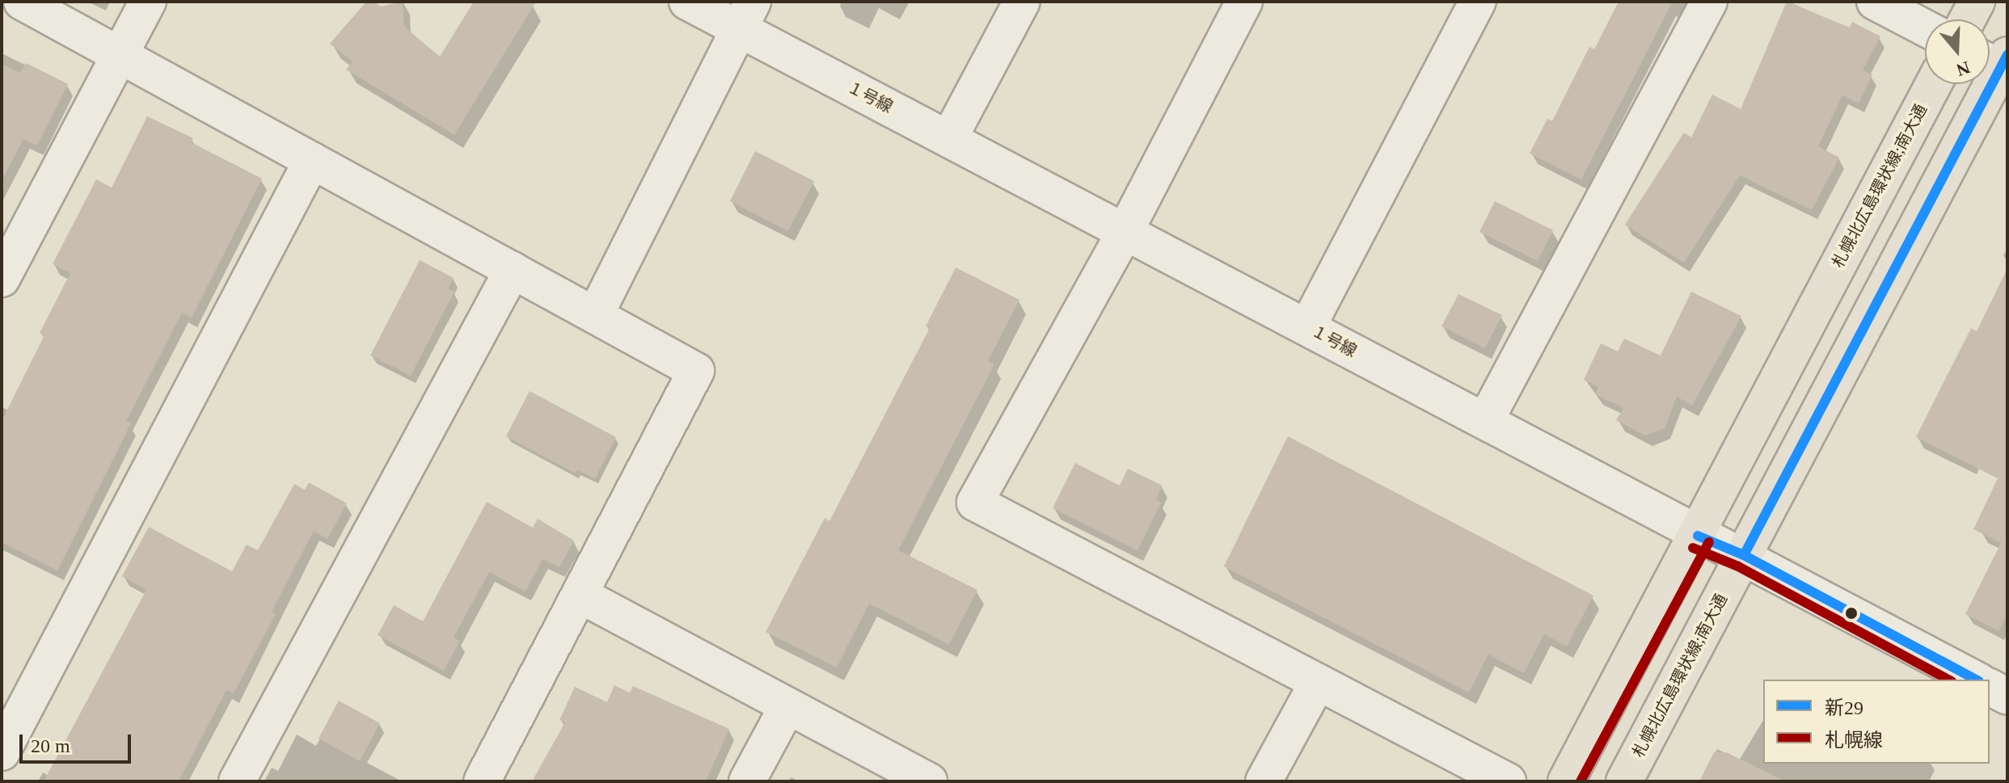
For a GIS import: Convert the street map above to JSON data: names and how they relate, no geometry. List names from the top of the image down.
{
  "streets": {
    "main road": ["札幌北広島環状線;南大通"],
    "street": ["１号線"]
  },
  "crossings": [
    ["１号線", "札幌北広島環状線;南大通"]
  ],
  "lines": ["transit line 新29", "transit line 札幌線"],
  "legend": ["新29", "札幌線"],
  "scale_bar": "20 m",
  "north": "bottom"
}
